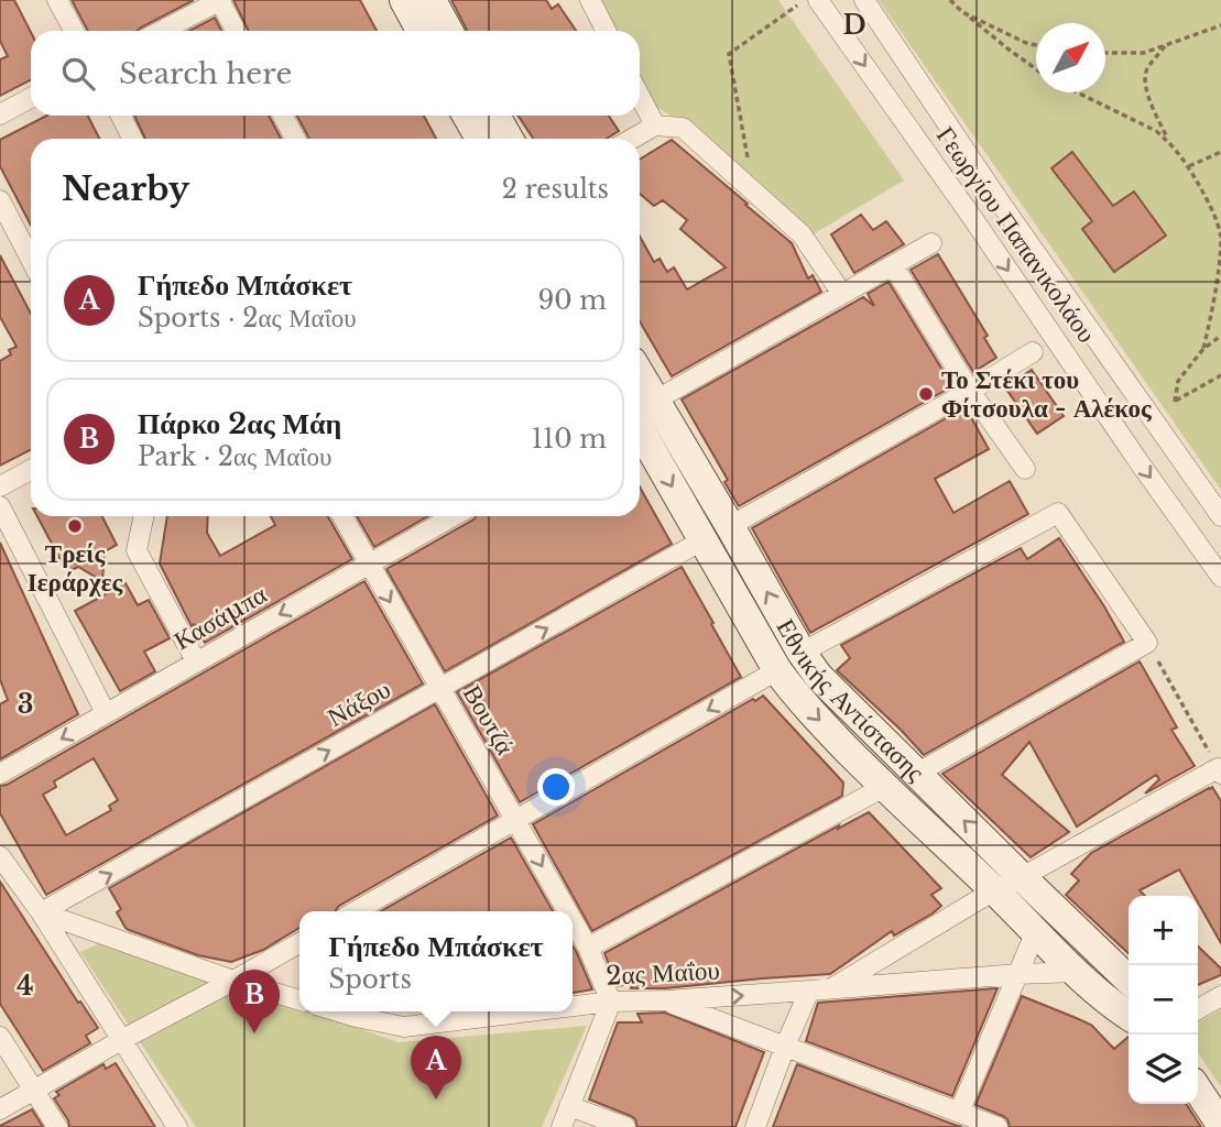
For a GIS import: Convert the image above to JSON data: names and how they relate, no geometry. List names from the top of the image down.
{
  "streets": {
    "main road": ["Εθνικής Αντίστασης"],
    "street": [
      "Γεωργίου Παπανικολάου",
      "Κασάμπα",
      "Νάξου",
      "Βουτζά",
      "2ας Μαΐου"
    ]
  },
  "crossings": [
    ["Κασάμπα", "Βουτζά"],
    ["Εθνικής Αντίστασης", "Νάξου"],
    ["Εθνικής Αντίστασης", "2ας Μαΐου"],
    ["Νάξου", "Βουτζά"],
    ["Βουτζά", "2ας Μαΐου"]
  ],
  "one_way": ["Κασάμπα", "Βουτζά"],
  "places": ["Το Στέκι του Φίτσουλα - Αλέκος", "Τρείς Ιεράρχες"],
  "north": "top right",
  "page": {
    "search": "Search here",
    "heading": ["Nearby", "2 results"],
    "list": [
      {
        "mark": "A",
        "name": "Γήπεδο Μπάσκετ",
        "note": "Sports · 2ας Μαΐου",
        "value": "90 m"
      },
      {
        "mark": "B",
        "name": "Πάρκο 2ας Μάη",
        "note": "Park · 2ας Μαΐου",
        "value": "110 m"
      }
    ],
    "map_buttons": ["+", "−"],
    "popup": ["Γήπεδο Μπάσκετ", "Sports"],
    "pins": ["B", "A"]
  },
  "grid": {
    "columns": ["D"],
    "rows": ["3", "4"]
  }
}
